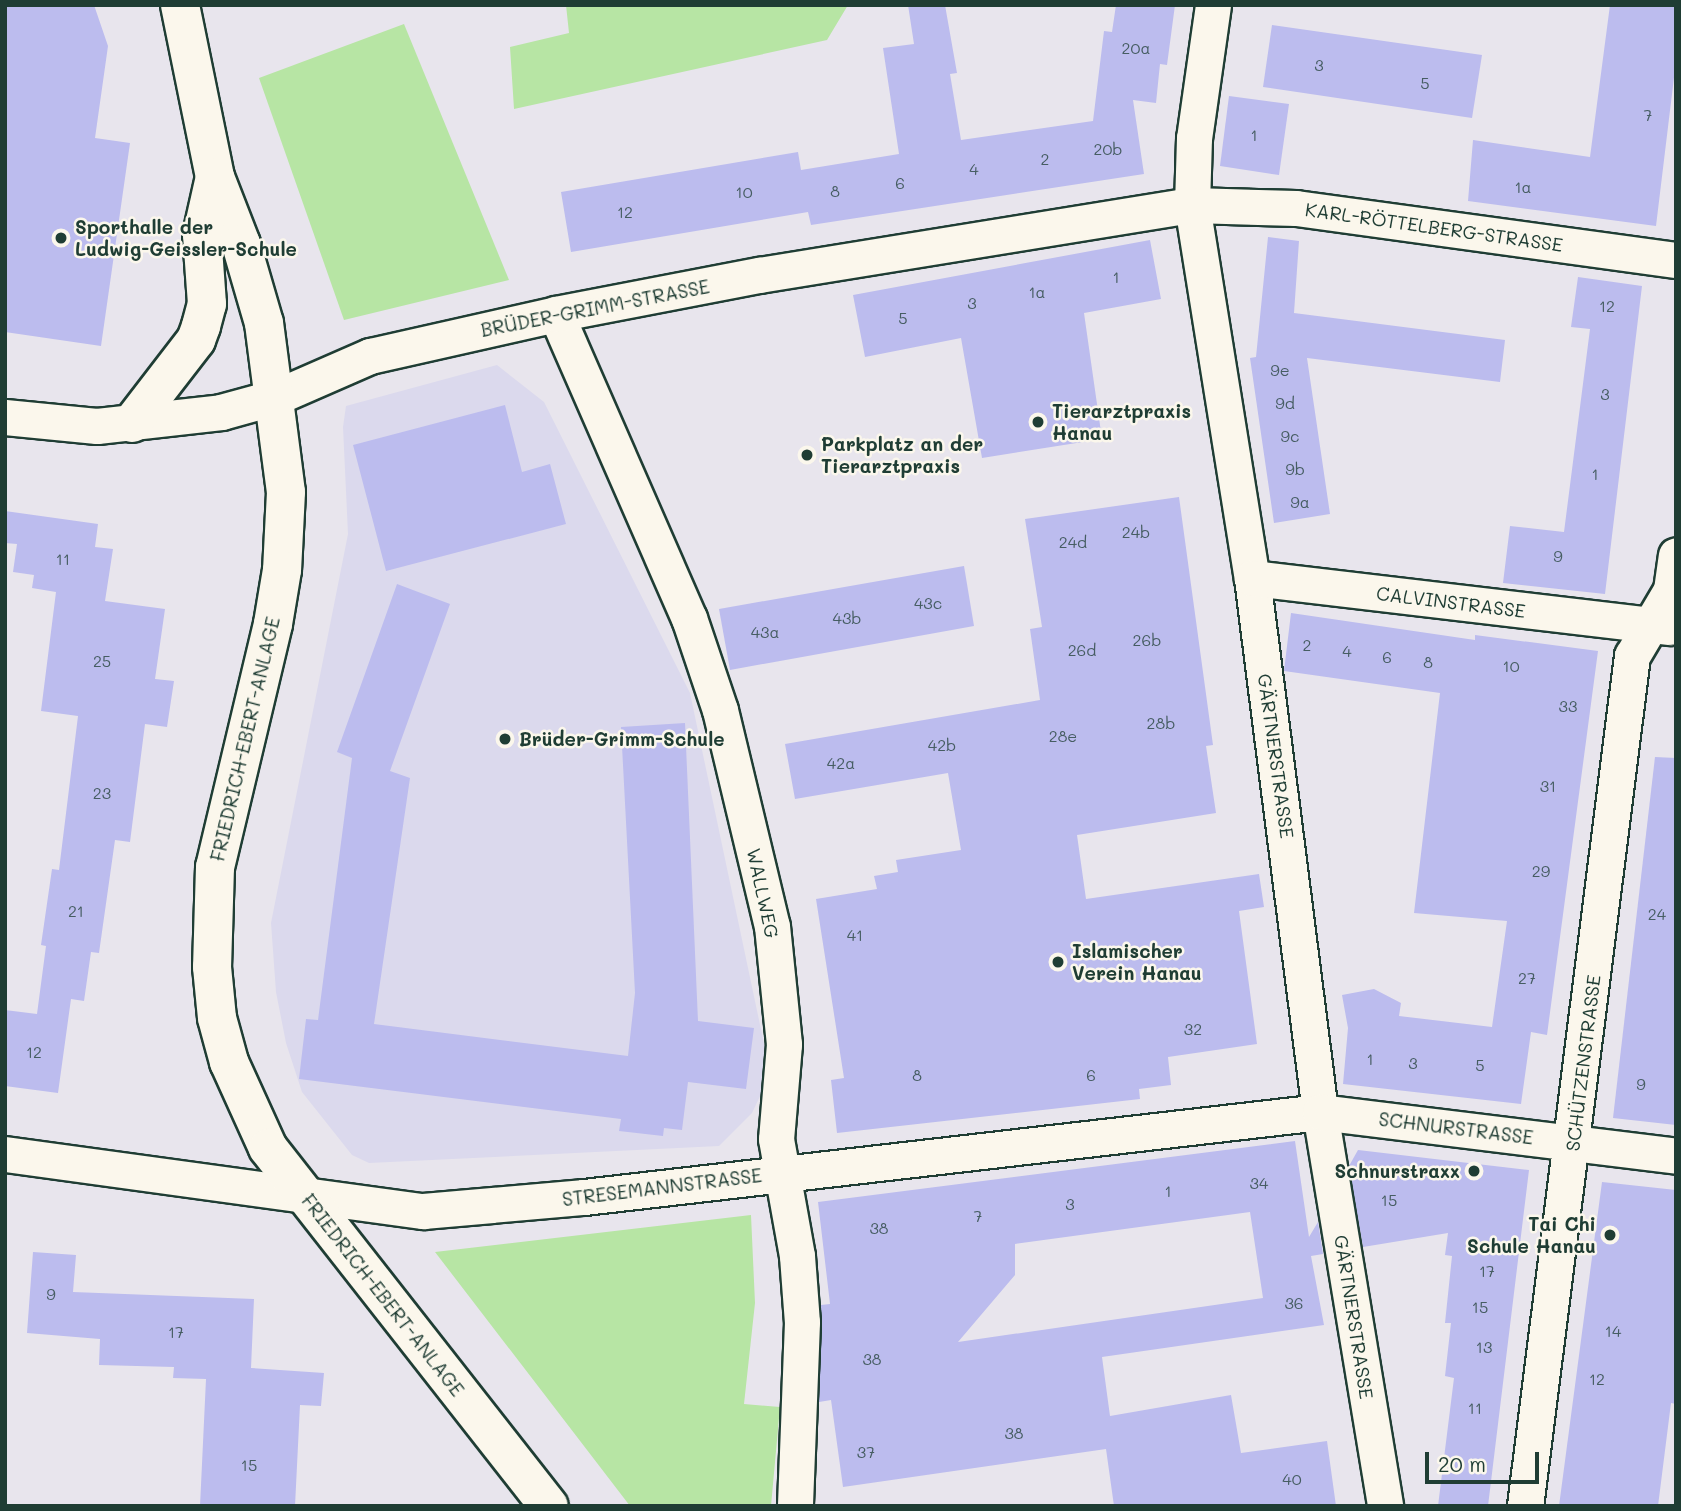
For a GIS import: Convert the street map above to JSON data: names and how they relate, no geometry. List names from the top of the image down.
{
  "streets": {
    "main road": ["FRIEDRICH-EBERT-ANLAGE"],
    "street": [
      "KARL-RÖTTELBERG-STRASSE",
      "BRÜDER-GRIMM-STRASSE",
      "CALVINSTRASSE",
      "GÄRTNERSTRASSE",
      "WALLWEG",
      "SCHÜTZENSTRASSE",
      "SCHNURSTRASSE",
      "STRESEMANNSTRASSE"
    ]
  },
  "crossings": [
    ["KARL-RÖTTELBERG-STRASSE", "BRÜDER-GRIMM-STRASSE"],
    ["KARL-RÖTTELBERG-STRASSE", "GÄRTNERSTRASSE"],
    ["BRÜDER-GRIMM-STRASSE", "FRIEDRICH-EBERT-ANLAGE"],
    ["BRÜDER-GRIMM-STRASSE", "GÄRTNERSTRASSE"],
    ["BRÜDER-GRIMM-STRASSE", "WALLWEG"],
    ["CALVINSTRASSE", "GÄRTNERSTRASSE"],
    ["CALVINSTRASSE", "SCHÜTZENSTRASSE"],
    ["FRIEDRICH-EBERT-ANLAGE", "STRESEMANNSTRASSE"],
    ["GÄRTNERSTRASSE", "SCHNURSTRASSE"],
    ["GÄRTNERSTRASSE", "STRESEMANNSTRASSE"],
    ["WALLWEG", "STRESEMANNSTRASSE"],
    ["SCHÜTZENSTRASSE", "SCHNURSTRASSE"],
    ["SCHNURSTRASSE", "STRESEMANNSTRASSE"]
  ],
  "places": [
    "Sporthalle der Ludwig-Geissler-Schule",
    "Tierarztpraxis Hanau",
    "Parkplatz an der Tierarztpraxis",
    "Brüder-Grimm-Schule",
    "Islamischer Verein Hanau",
    "Schnurstraxx",
    "Tai Chi Schule Hanau"
  ],
  "house_numbers": [
    "20a",
    "3",
    "5",
    "7",
    "1",
    "20b",
    "2",
    "4",
    "6",
    "1a",
    "8",
    "10",
    "12",
    "1",
    "1a",
    "3",
    "12",
    "5",
    "9e",
    "3",
    "9d",
    "9c",
    "9b",
    "1",
    "9a",
    "24b",
    "24d",
    "9",
    "11",
    "43c",
    "43b",
    "43a",
    "26b",
    "2",
    "26d",
    "4",
    "6",
    "25",
    "8",
    "10",
    "33",
    "28b",
    "28e",
    "42b",
    "42a",
    "31",
    "23",
    "29",
    "21",
    "24",
    "41",
    "27",
    "32",
    "12",
    "1",
    "3",
    "5",
    "8",
    "6",
    "9",
    "34",
    "1",
    "15",
    "3",
    "7",
    "38",
    "17",
    "9",
    "36",
    "15",
    "14",
    "17",
    "13",
    "38",
    "12",
    "11",
    "38",
    "37",
    "15",
    "40"
  ],
  "scale_bar": "20 m"
}
